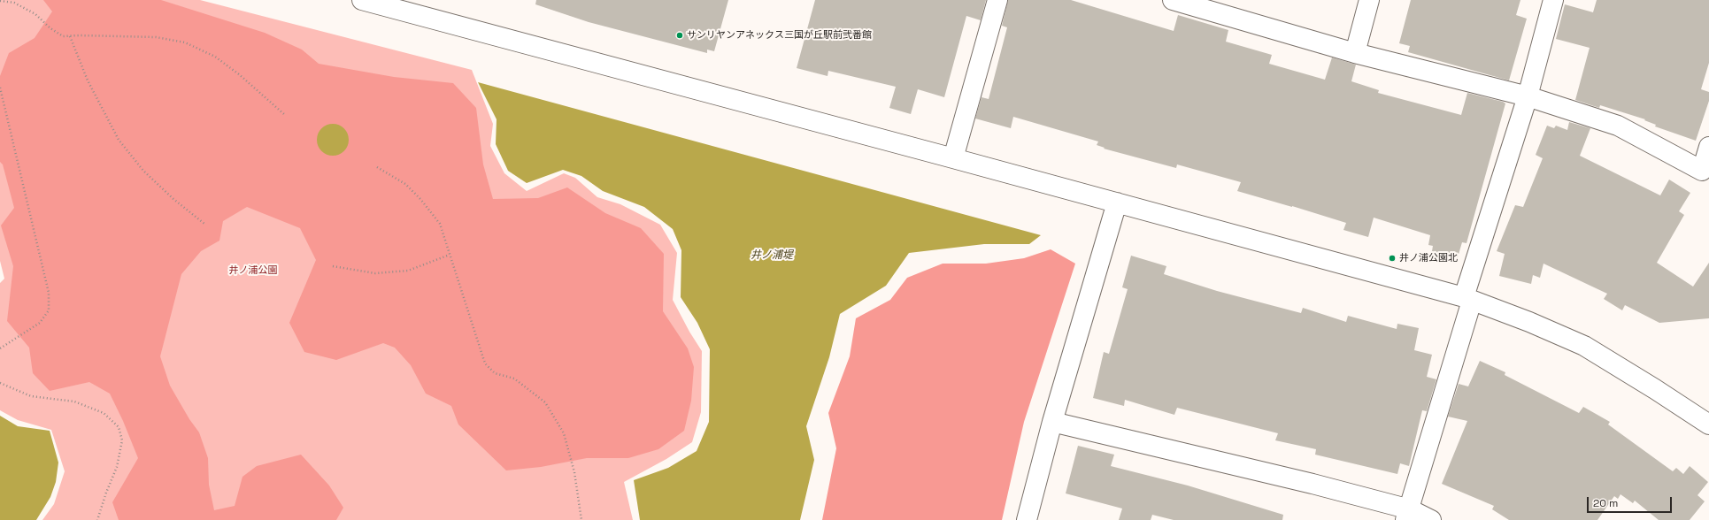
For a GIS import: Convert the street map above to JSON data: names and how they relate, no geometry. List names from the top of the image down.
{
  "water": ["井ノ浦堤"],
  "parks": ["井ノ浦公園"],
  "places": ["サンリヤンアネックス三国が丘駅前弐番館", "井ノ浦公園北"],
  "scale_bar": "20 m"
}
